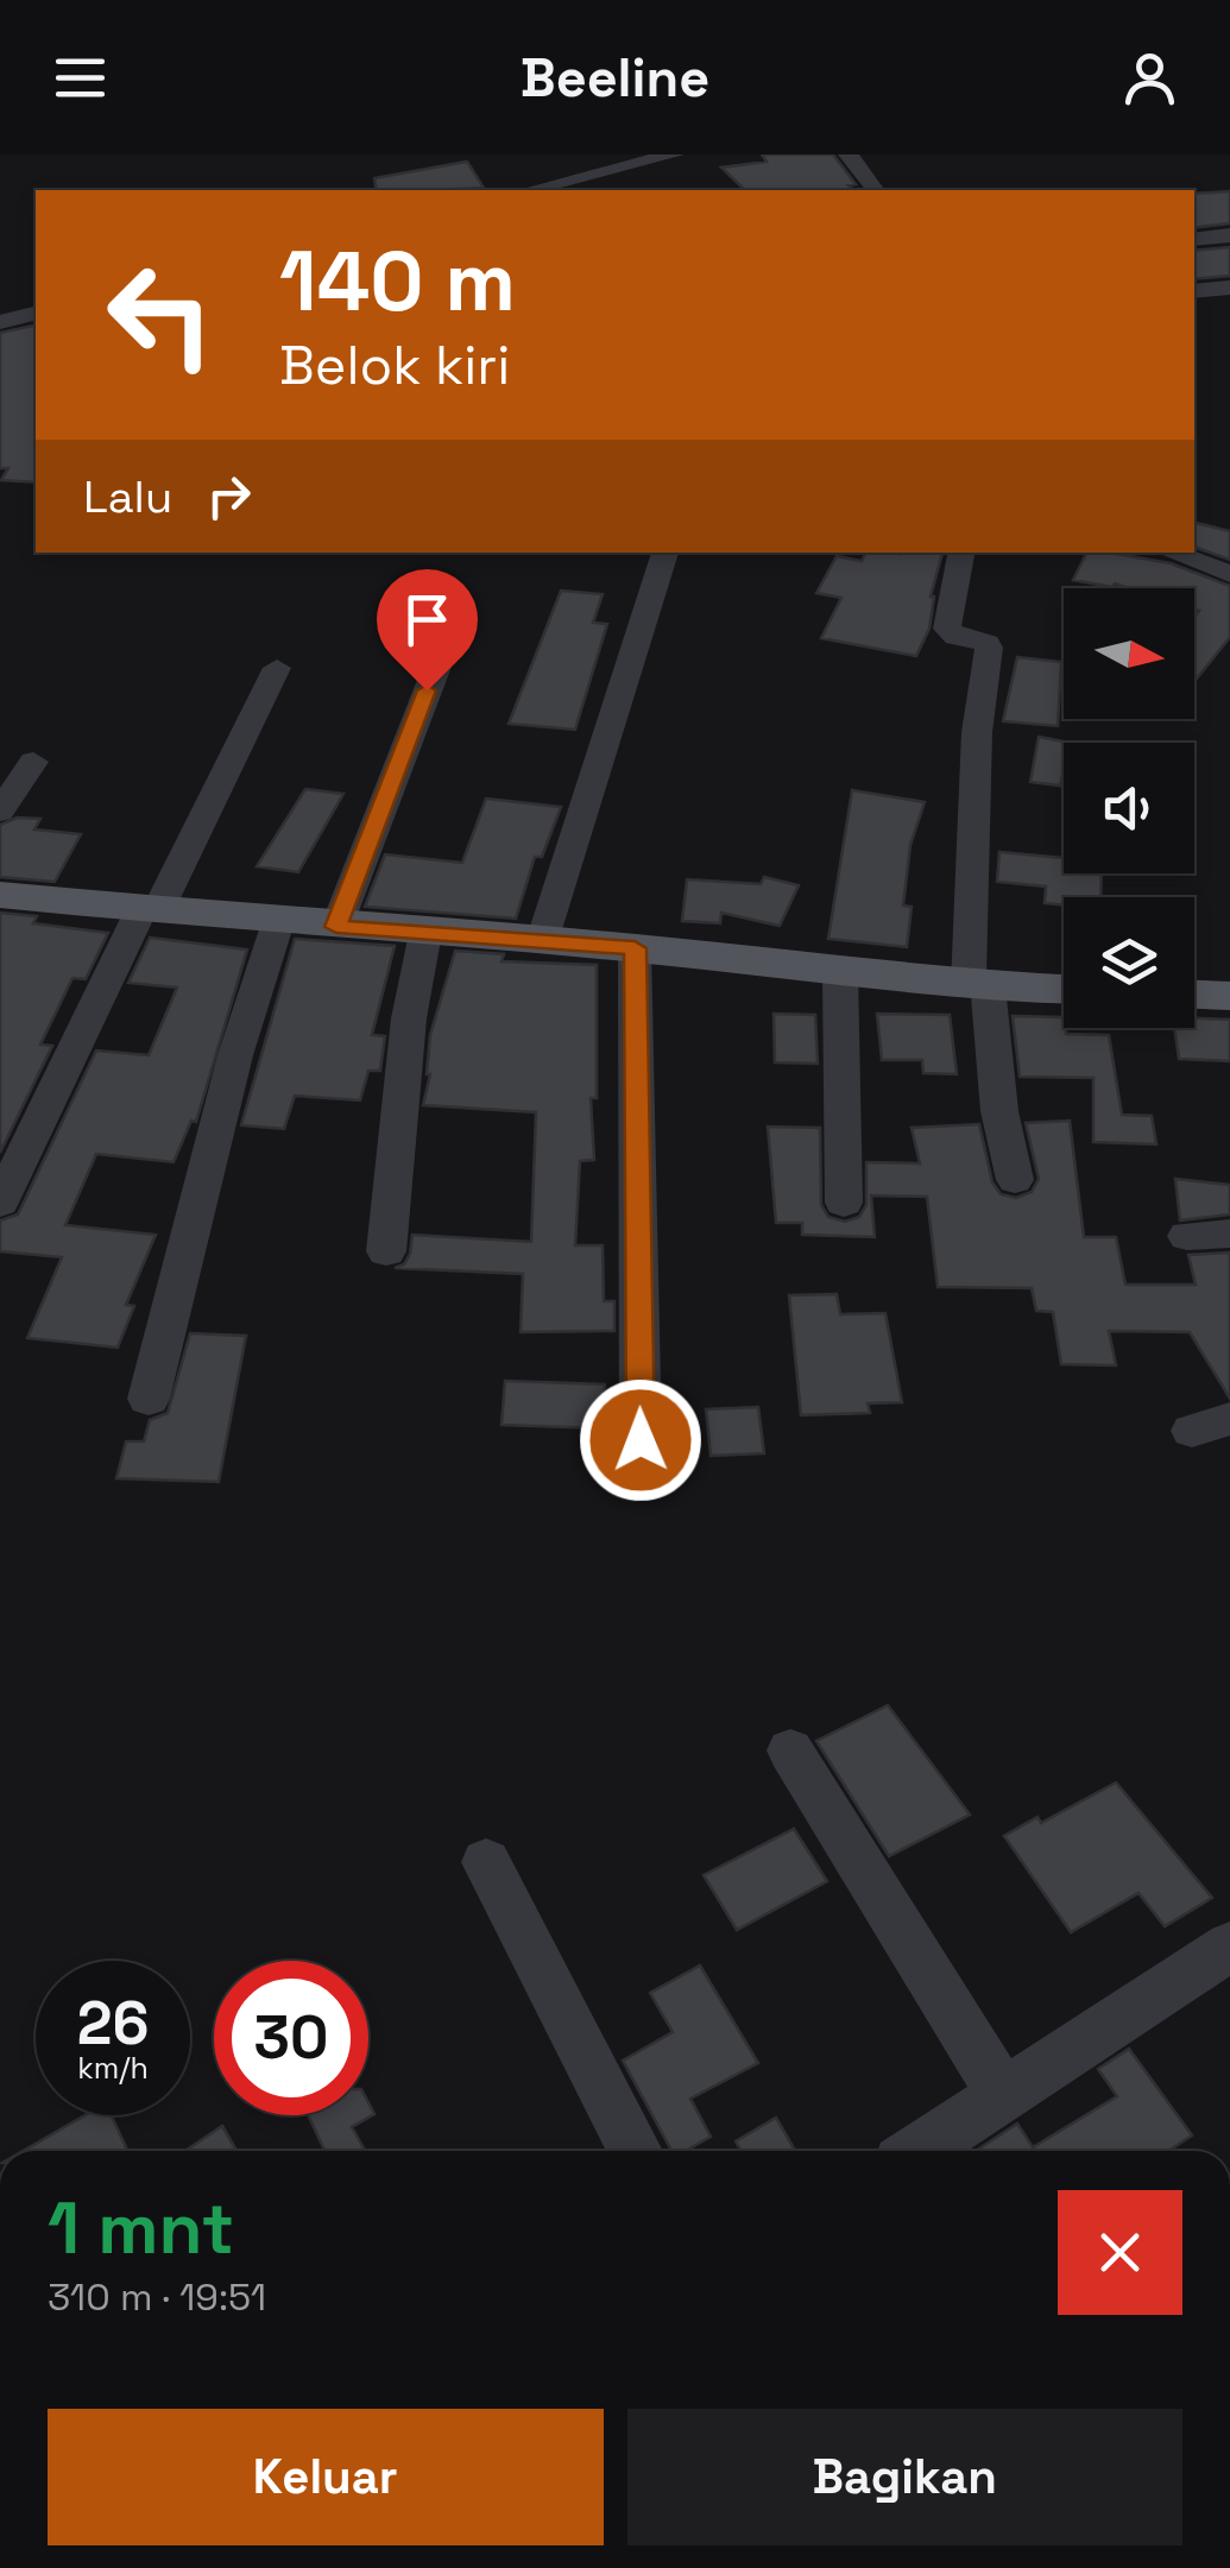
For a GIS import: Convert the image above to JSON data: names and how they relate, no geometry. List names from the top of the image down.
{
  "north": "right",
  "page": {
    "header": "Beeline",
    "turn": ["140 m", "Belok kiri"],
    "then": "Lalu",
    "speed": "26 km/h",
    "limit": "30",
    "heading": ["1 mnt", "310 m · 19:51"],
    "buttons": ["Keluar", "Bagikan"]
  }
}
